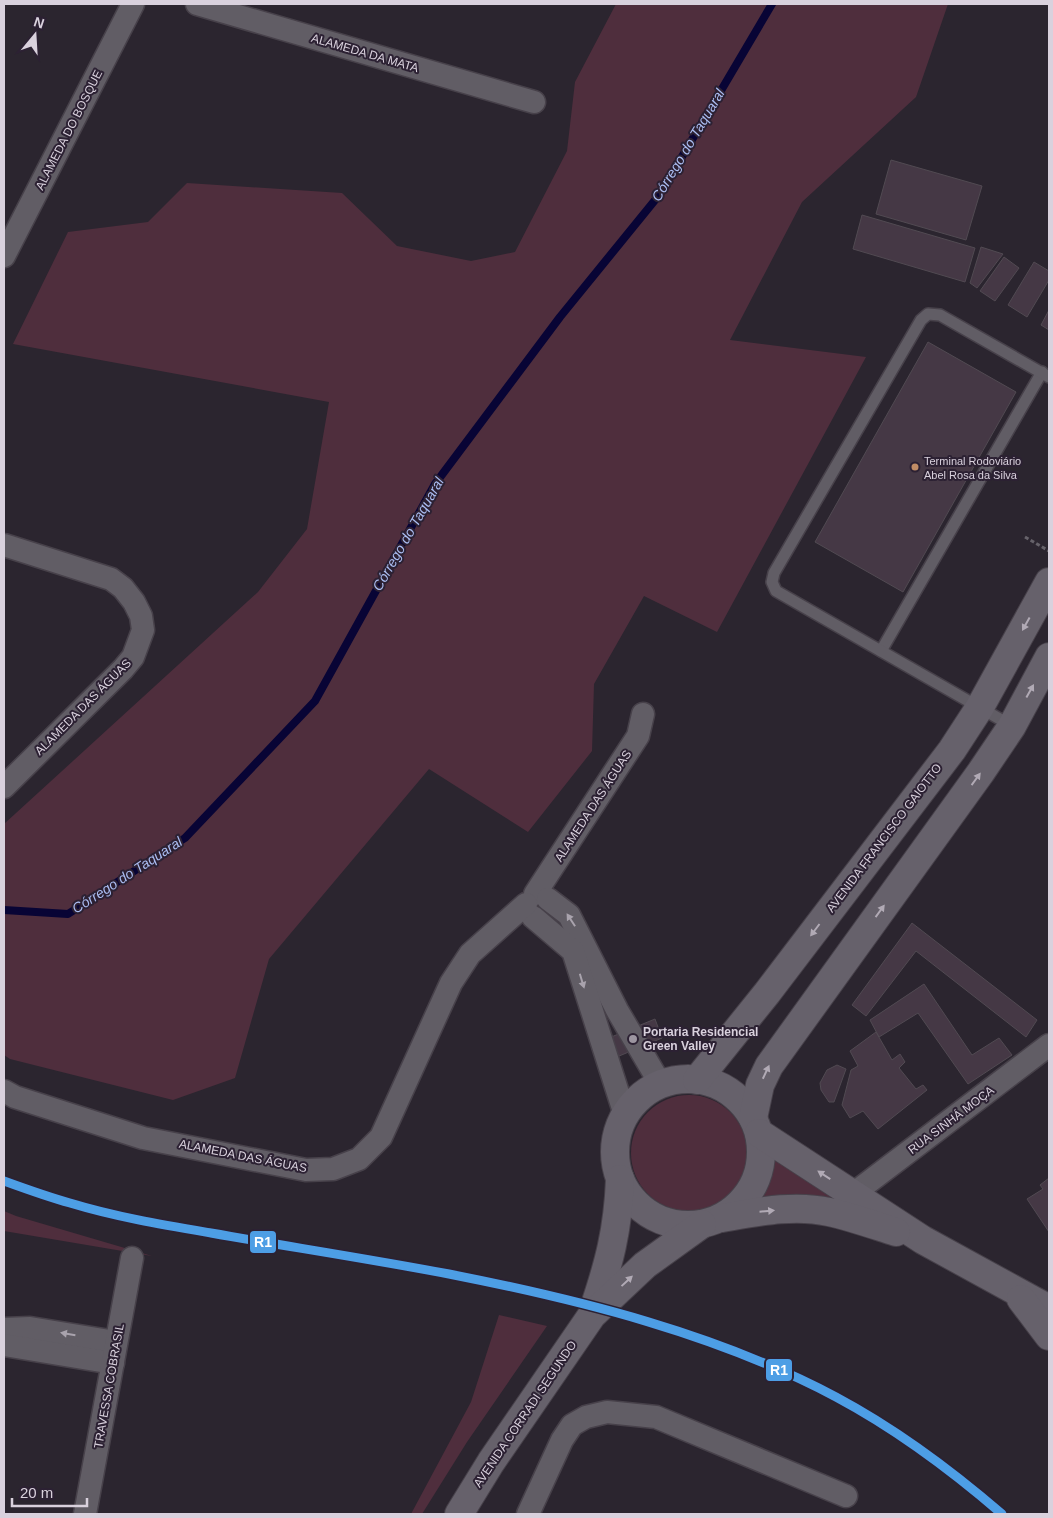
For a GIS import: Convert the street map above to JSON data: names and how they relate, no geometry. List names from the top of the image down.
{
  "streets": {
    "street": [
      "ALAMEDA DA MATA",
      "ALAMEDA DO BOSQUE",
      "ALAMEDA DAS ÁGUAS",
      "AVENIDA FRANCISCO GAIOTTO",
      "RUA SINHÁ MOÇA",
      "TRAVESSA COBRASIL",
      "AVENIDA CORRADI SEGUNDO"
    ]
  },
  "crossings": [
    ["AVENIDA FRANCISCO GAIOTTO", "AVENIDA CORRADI SEGUNDO"]
  ],
  "water": ["Córrego do Taquaral"],
  "places": ["Terminal Rodoviário Abel Rosa da Silva", "Portaria Residencial Green Valley"],
  "lines": ["transit line R1"],
  "scale_bar": "20 m",
  "north": "top"
}
